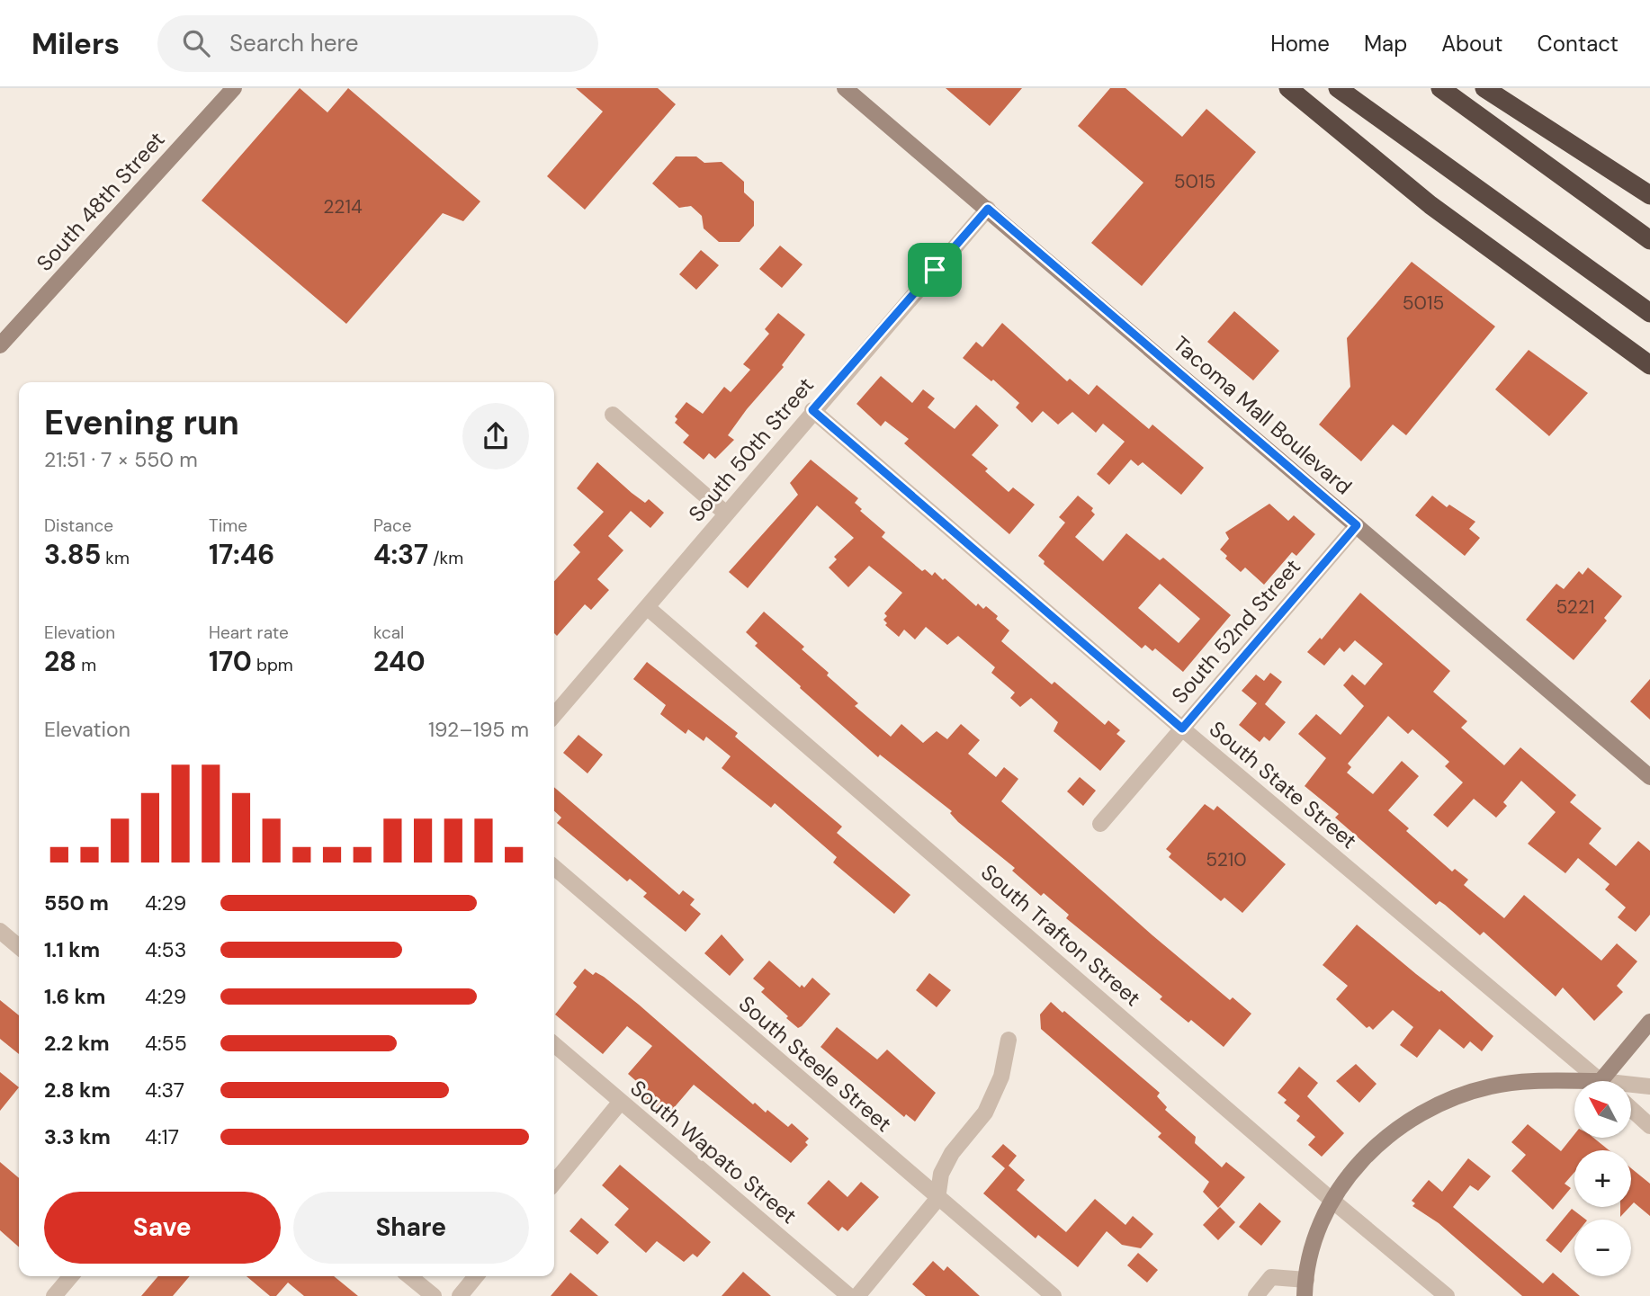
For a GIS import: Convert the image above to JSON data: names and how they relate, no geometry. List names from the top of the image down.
{
  "streets": {
    "main road": ["South 48th Street", "Tacoma Mall Boulevard"],
    "street": [
      "South 50th Street",
      "South 52nd Street",
      "South State Street",
      "South Trafton Street",
      "South Steele Street",
      "South Wapato Street"
    ]
  },
  "crossings": [
    ["Tacoma Mall Boulevard", "South 50th Street"],
    ["Tacoma Mall Boulevard", "South 52nd Street"],
    ["South 50th Street", "South State Street"],
    ["South 50th Street", "South Trafton Street"],
    ["South 52nd Street", "South State Street"]
  ],
  "house_numbers": [
    "5015",
    "2214",
    "5015",
    "5221",
    "5210"
  ],
  "north": "top left",
  "page": {
    "header": "Milers",
    "search": "Search here",
    "nav": [
      "Home",
      "Map",
      "About",
      "Contact"
    ],
    "heading": ["Evening run", "21:51 · 7 × 550 m"],
    "stats": [
      ["Distance", "3.85 km"],
      ["Time", "17:46"],
      ["Pace", "4:37 /km"],
      ["Elevation", "28 m"],
      ["Heart rate", "170 bpm"],
      ["kcal", "240"]
    ],
    "chart": ["Elevation", "192–195 m"],
    "list": [
      {
        "name": "550 m",
        "note": "4:29"
      },
      {
        "name": "1.1 km",
        "note": "4:53"
      },
      {
        "name": "1.6 km",
        "note": "4:29"
      },
      {
        "name": "2.2 km",
        "note": "4:55"
      },
      {
        "name": "2.8 km",
        "note": "4:37"
      },
      {
        "name": "3.3 km",
        "note": "4:17"
      }
    ],
    "map_buttons": ["+", "−"],
    "buttons": ["Save", "Share"]
  }
}
